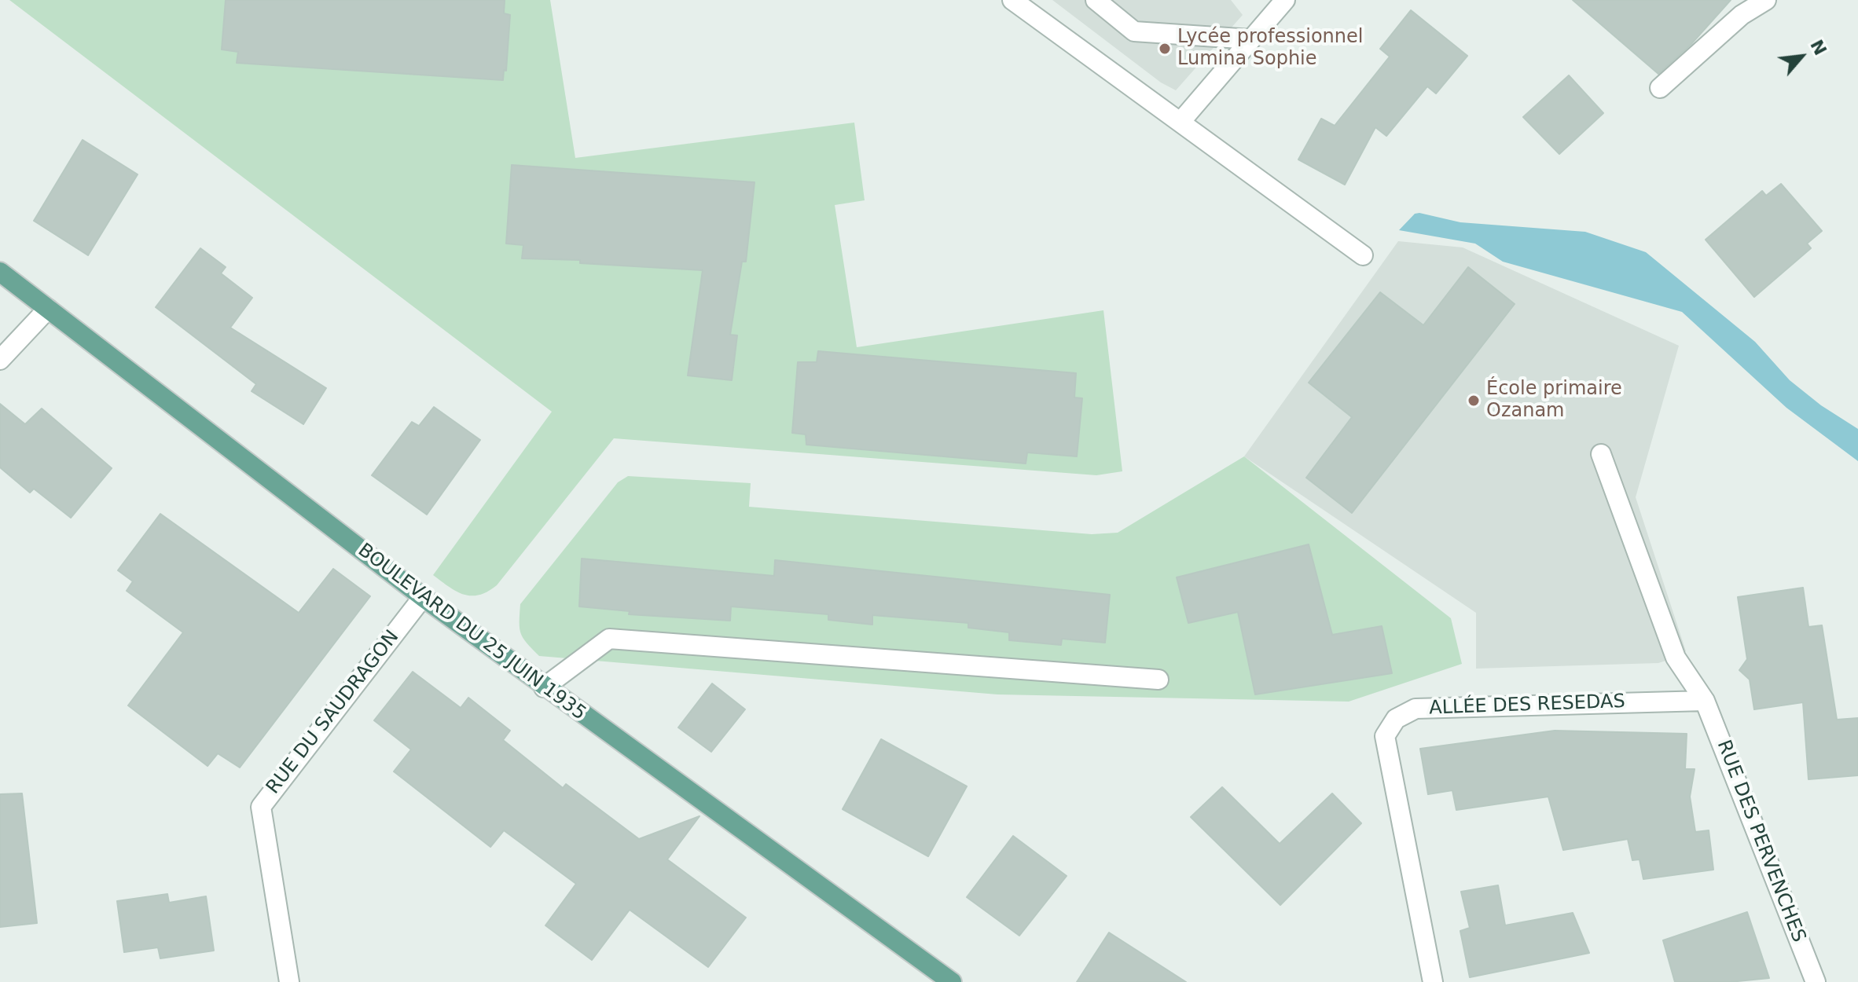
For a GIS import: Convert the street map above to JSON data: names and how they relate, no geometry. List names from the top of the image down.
{
  "streets": {
    "main road": ["BOULEVARD DU 25 JUIN 1935"],
    "street": ["ALLÉE DES RESEDAS", "RUE DU SAUDRAGON", "RUE DES PERVENCHES"]
  },
  "crossings": [
    ["BOULEVARD DU 25 JUIN 1935", "RUE DU SAUDRAGON"],
    ["ALLÉE DES RESEDAS", "RUE DES PERVENCHES"]
  ],
  "places": ["Lycée professionnel Lumina Sophie", "École primaire Ozanam"],
  "north": "top right"
}
